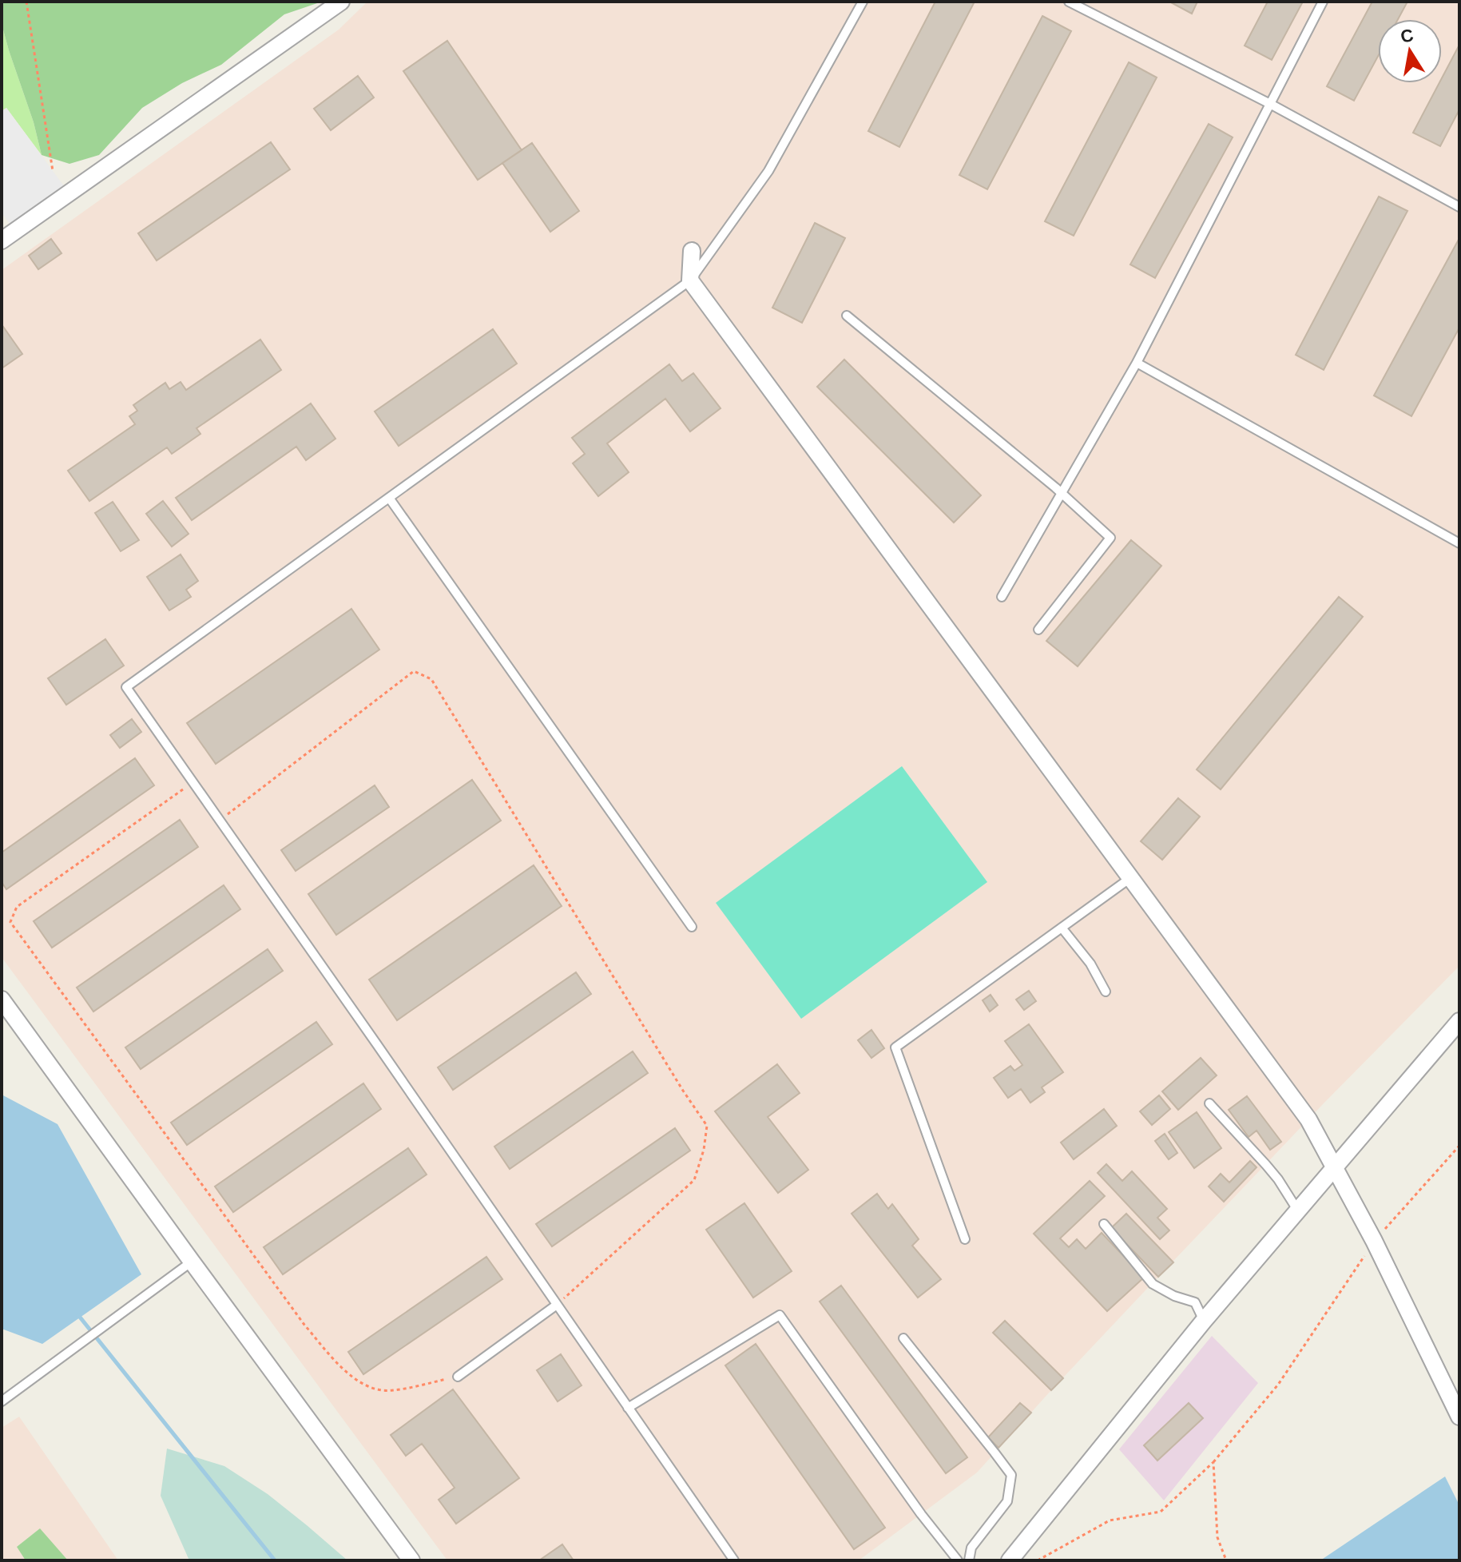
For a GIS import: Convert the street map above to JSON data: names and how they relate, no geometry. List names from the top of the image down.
{
  "north": "top"
}
